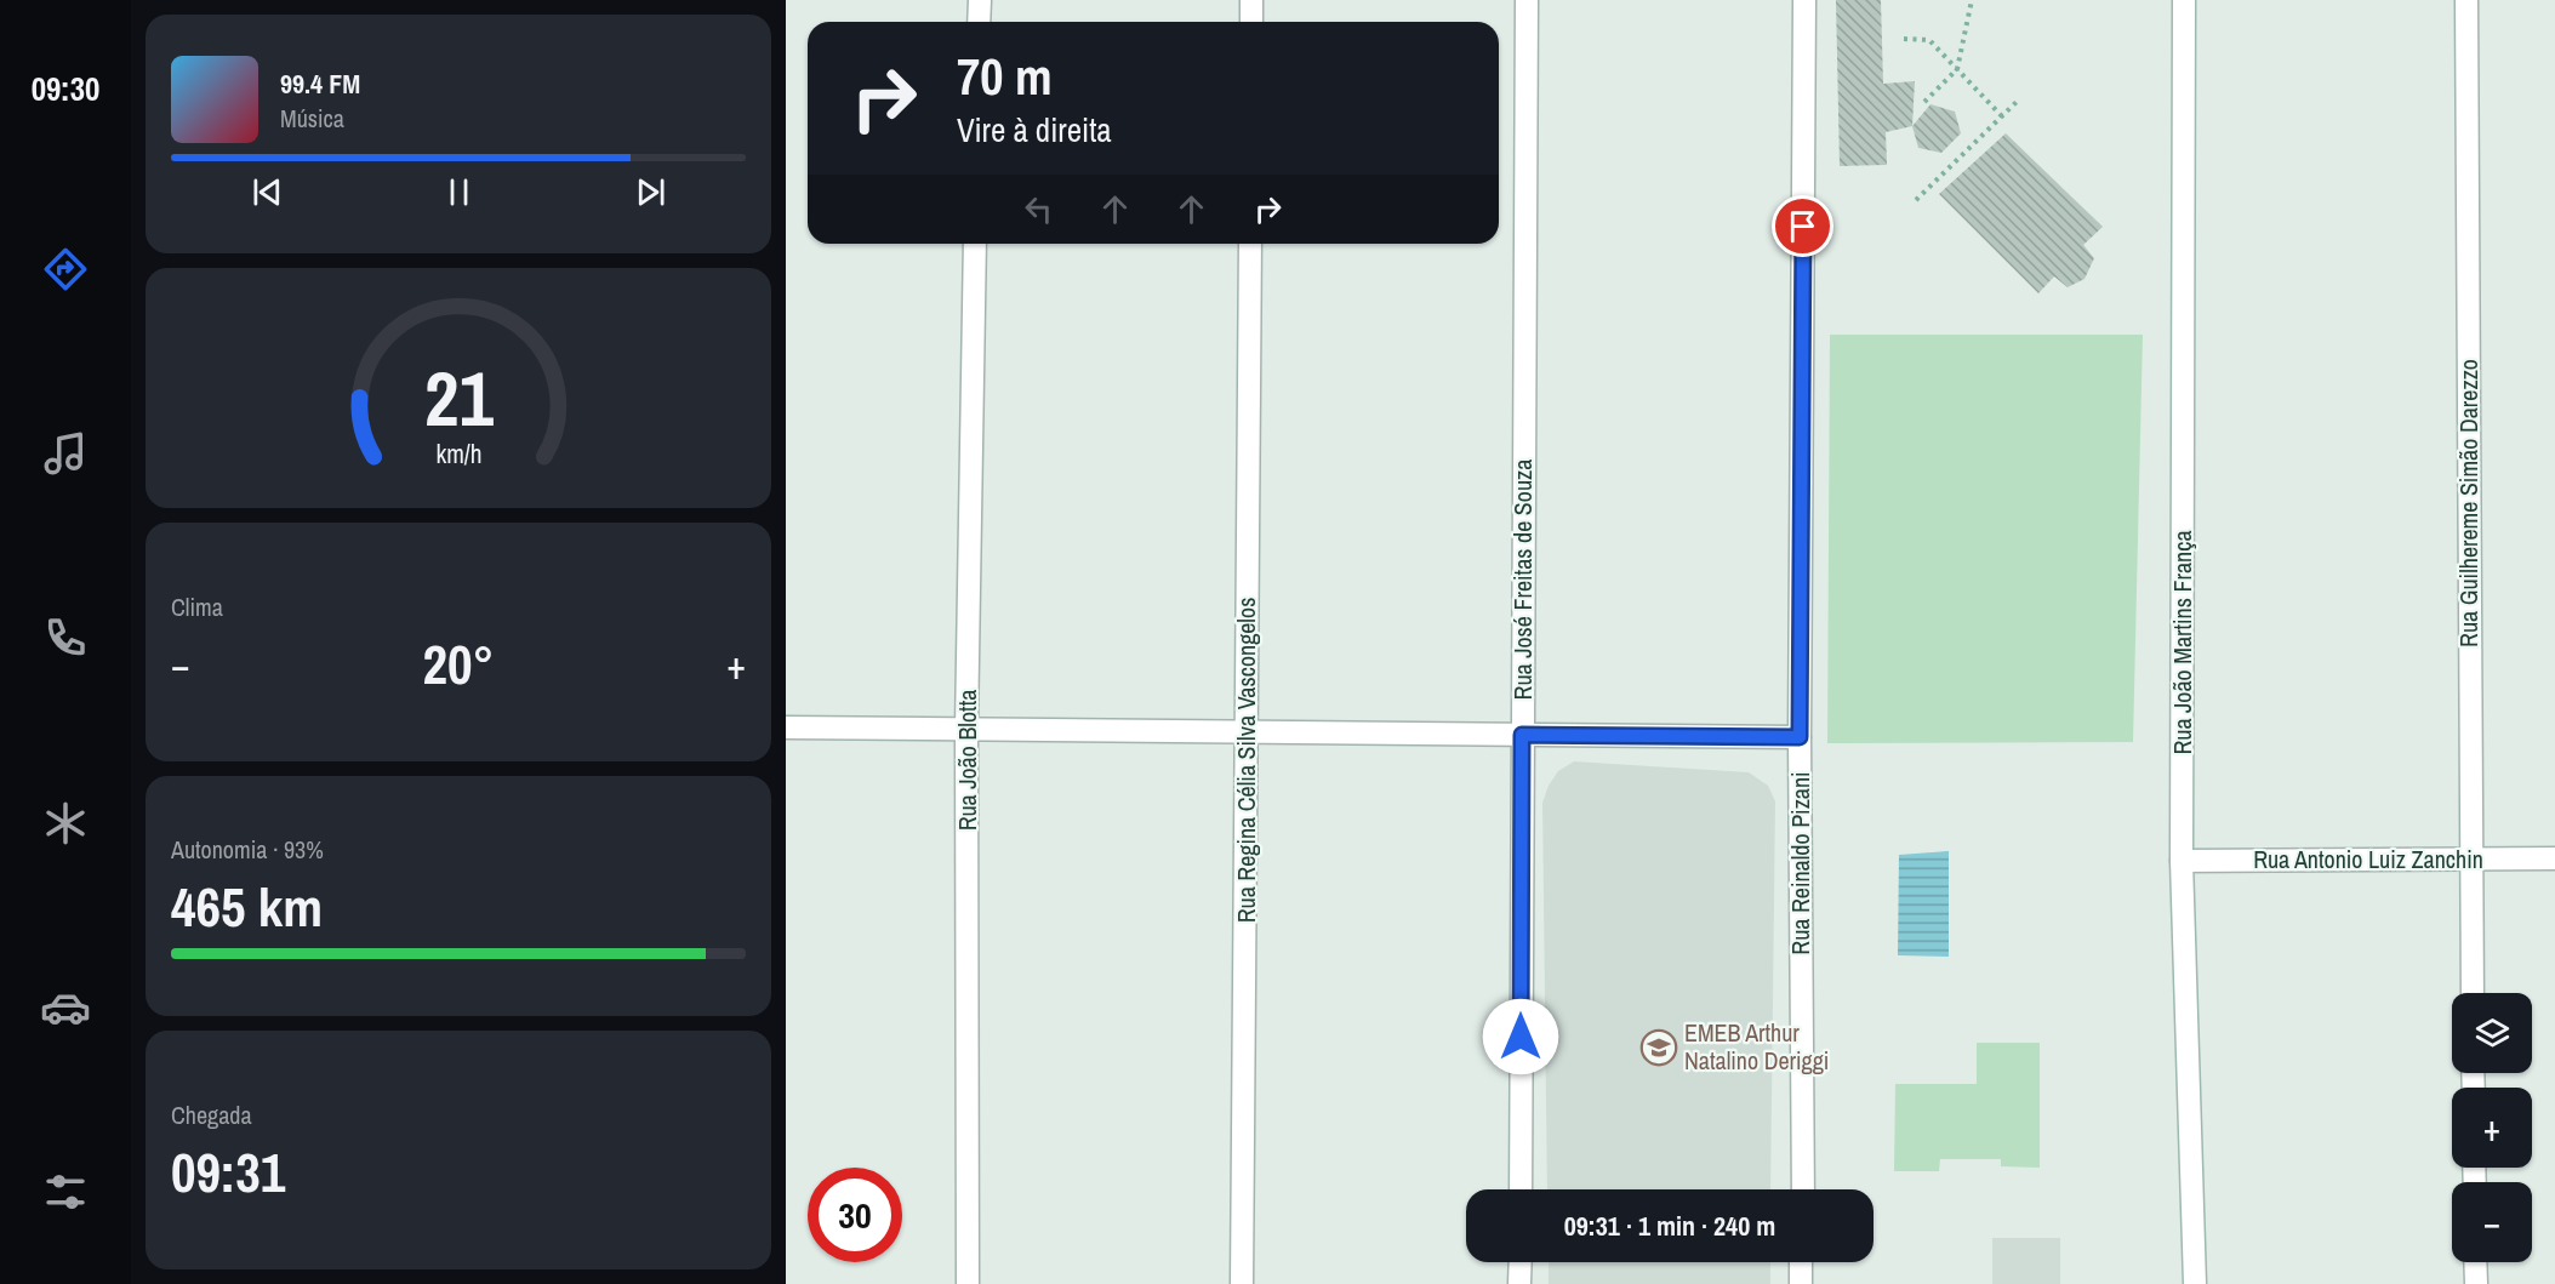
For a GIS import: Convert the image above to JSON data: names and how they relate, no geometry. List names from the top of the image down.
{
  "streets": {
    "street": [
      "Rua Guilhereme Simão Darezzo",
      "Rua José Freitas de Souza",
      "Rua João Martins França",
      "Rua João Blotta",
      "Rua Regina Célia Silva Vascongelos",
      "Rua Antonio Luiz Zanchin",
      "Rua Reinaldo Pizani"
    ]
  },
  "crossings": [
    ["Rua Guilhereme Simão Darezzo", "Rua Antonio Luiz Zanchin"],
    ["Rua João Martins França", "Rua Antonio Luiz Zanchin"]
  ],
  "places": {
    "school or university": ["EMEB Arthur Natalino Deriggi"]
  },
  "page": {
    "tabs": "09:30",
    "turn": ["70 m", "Vire à direita"],
    "song": ["99.4 FM", "Música"],
    "tile": [
      "Clima",
      ["Autonomia · 93%", "465 km"],
      ["Chegada", "09:31"]
    ],
    "heat": ["−", "20°", "+"],
    "map_buttons": ["+", "−"],
    "limit": "30",
    "trip": "09:31 · 1 min · 240 m",
    "gauge": ["21", "km/h"]
  }
}
